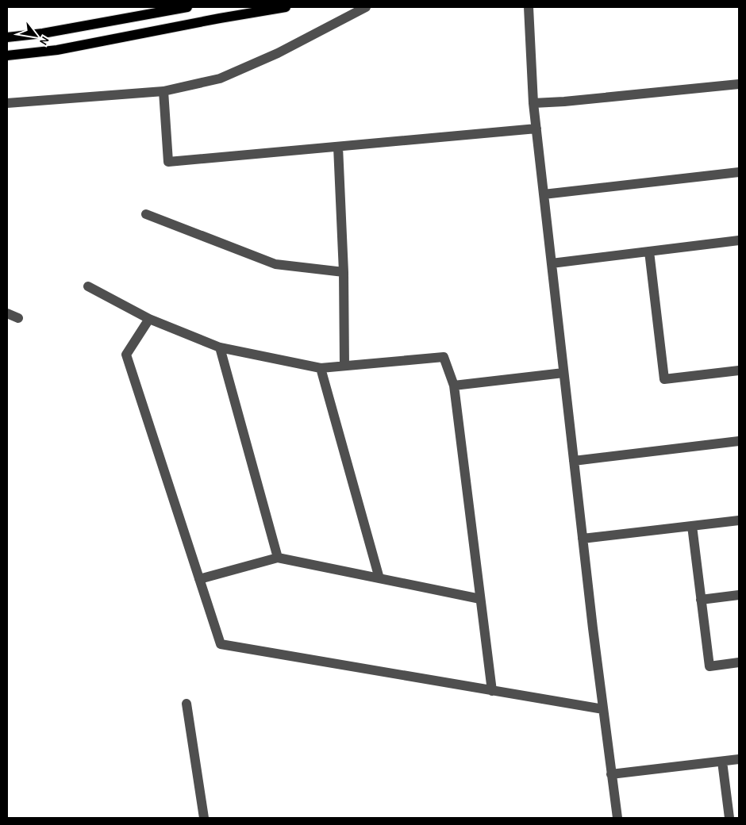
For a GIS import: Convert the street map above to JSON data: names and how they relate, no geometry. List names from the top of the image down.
{
  "north": "bottom right"
}
